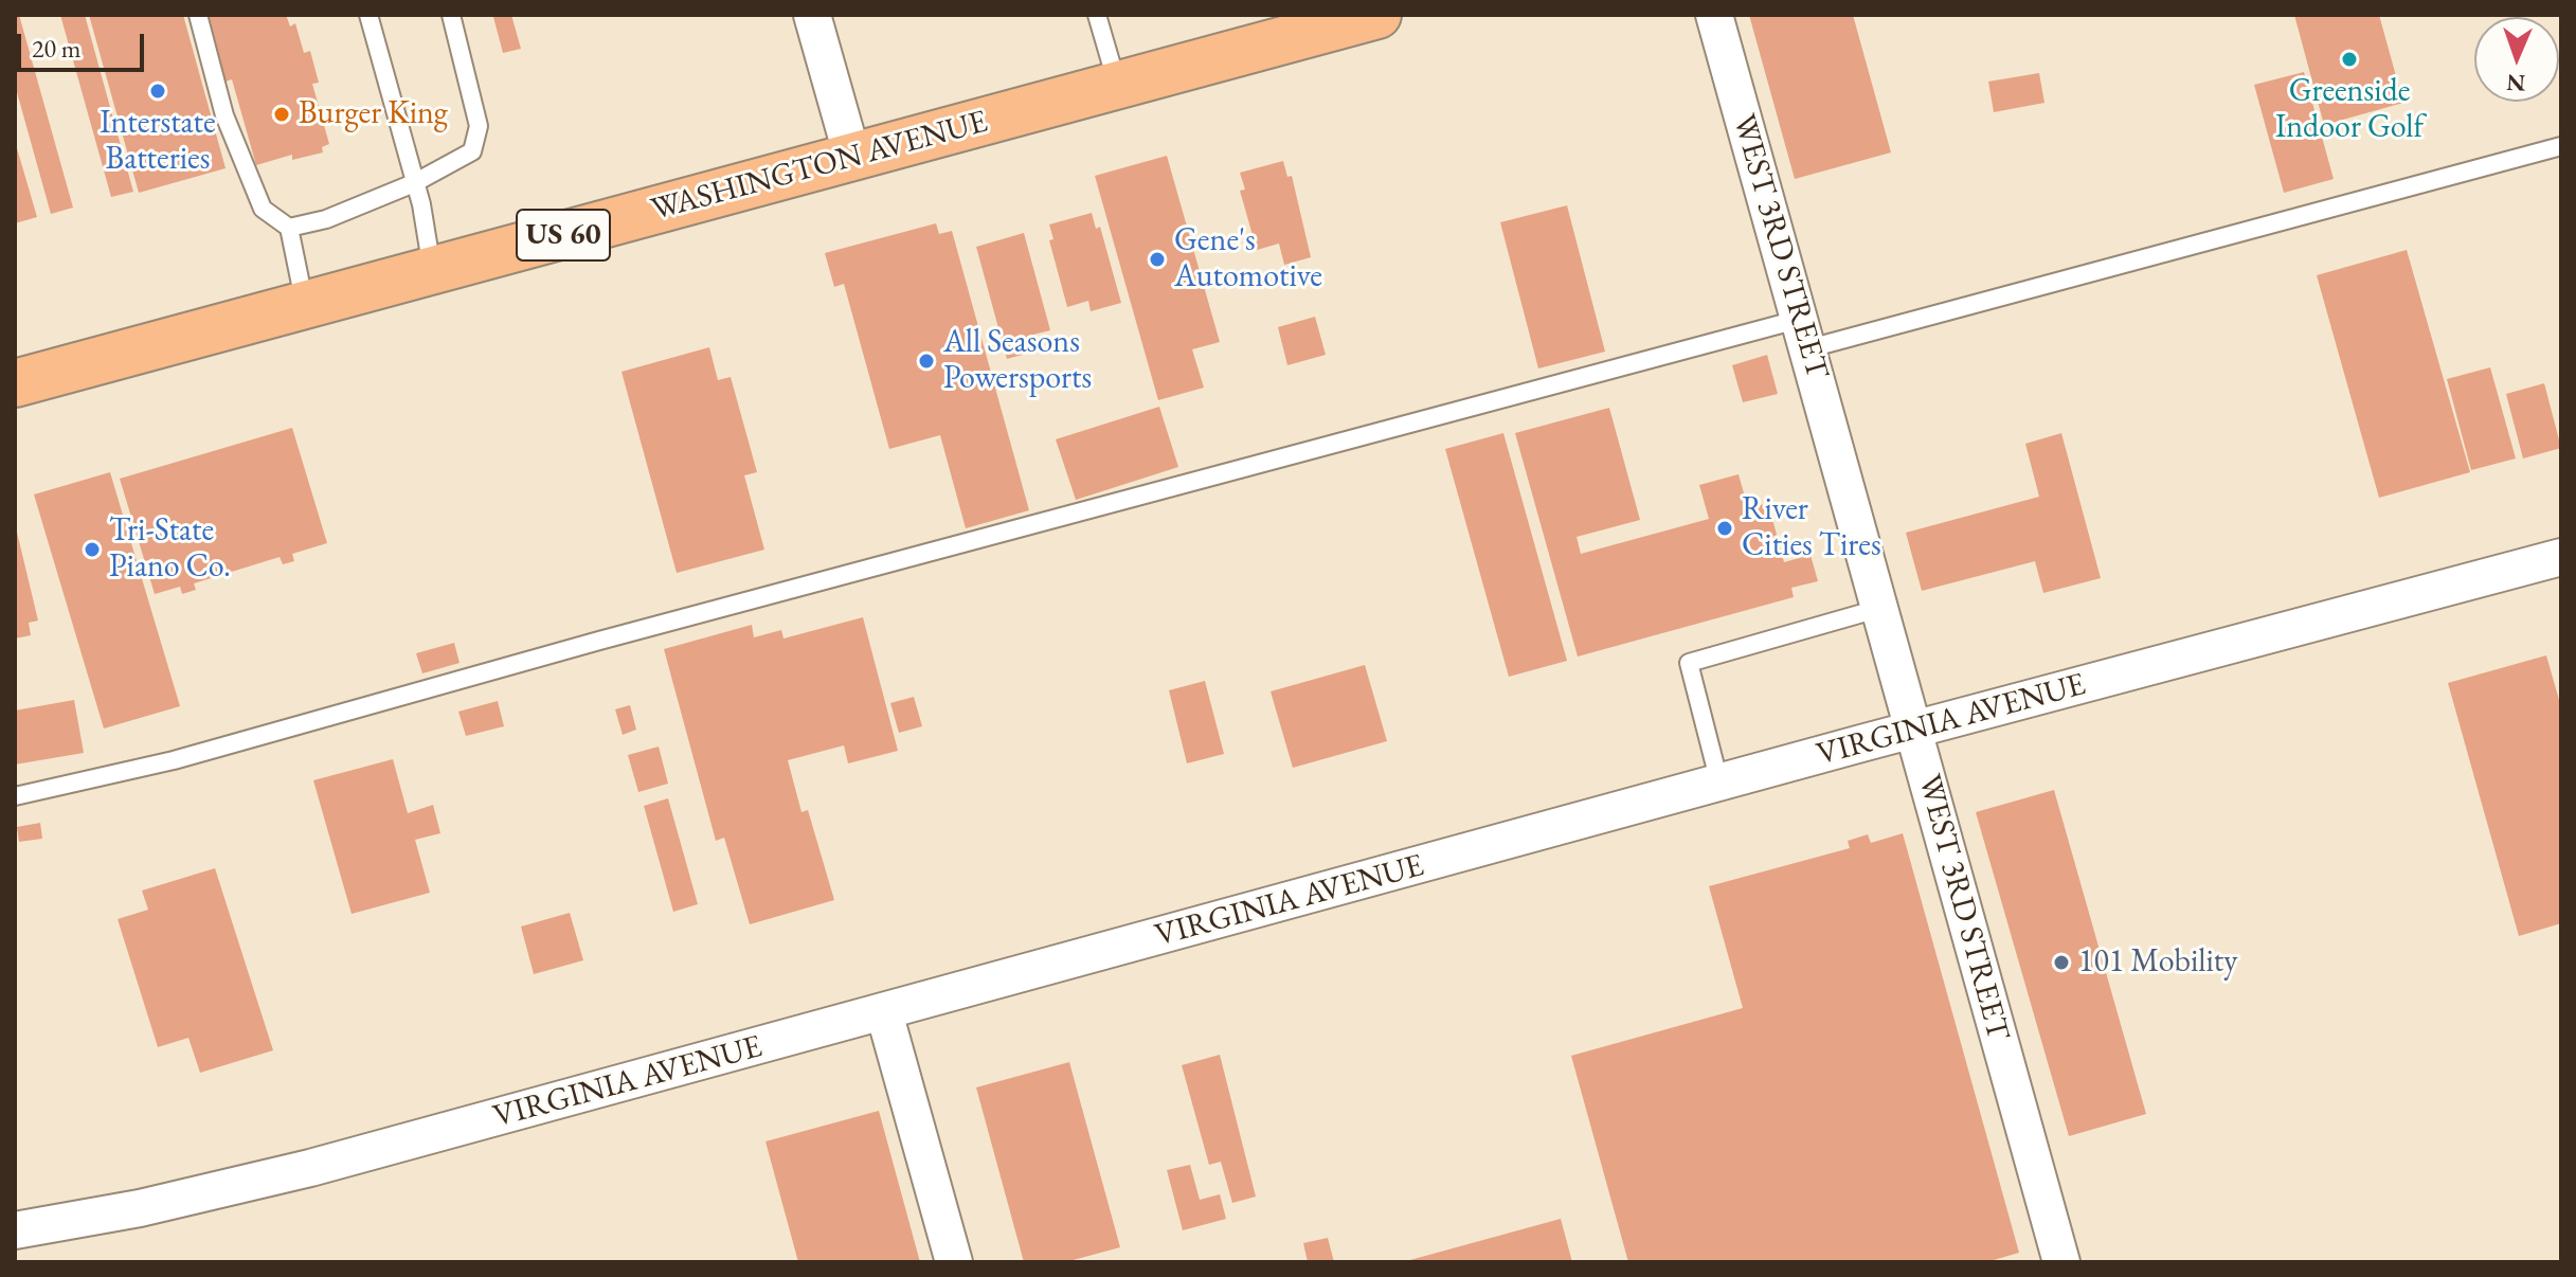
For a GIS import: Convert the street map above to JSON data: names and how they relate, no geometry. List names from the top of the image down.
{
  "streets": {
    "main road": ["WASHINGTON AVENUE", "US 60"],
    "street": ["WEST 3RD STREET", "VIRGINIA AVENUE"]
  },
  "crossings": [
    ["WEST 3RD STREET", "VIRGINIA AVENUE"]
  ],
  "places": [
    "Greenside Indoor Golf",
    "Interstate Batteries",
    "Burger King",
    "Gene's Automotive",
    "All Seasons Powersports",
    "River Cities Tires",
    "Tri-State Piano Co.",
    "101 Mobility"
  ],
  "scale_bar": "20 m",
  "north": "bottom"
}
